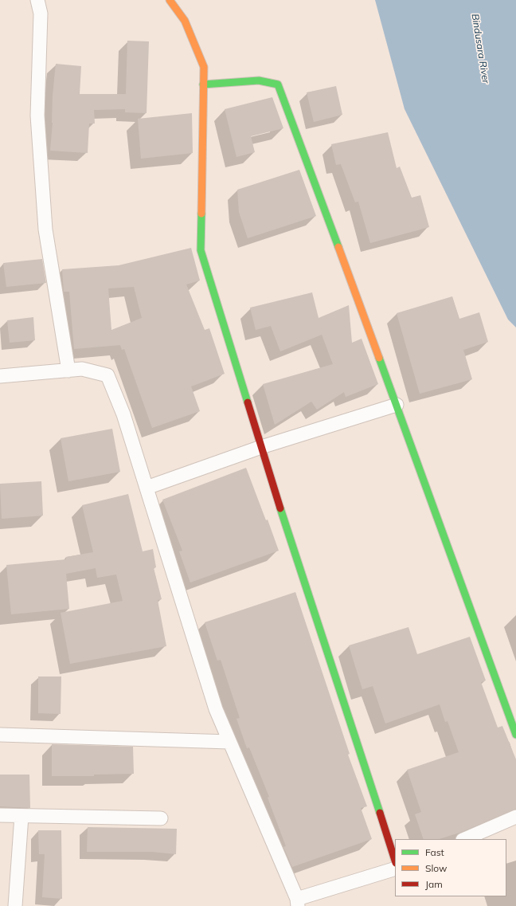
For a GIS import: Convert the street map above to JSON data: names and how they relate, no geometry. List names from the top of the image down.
{
  "water": ["Bindusara River"],
  "legend": ["Fast", "Slow", "Jam"]
}
